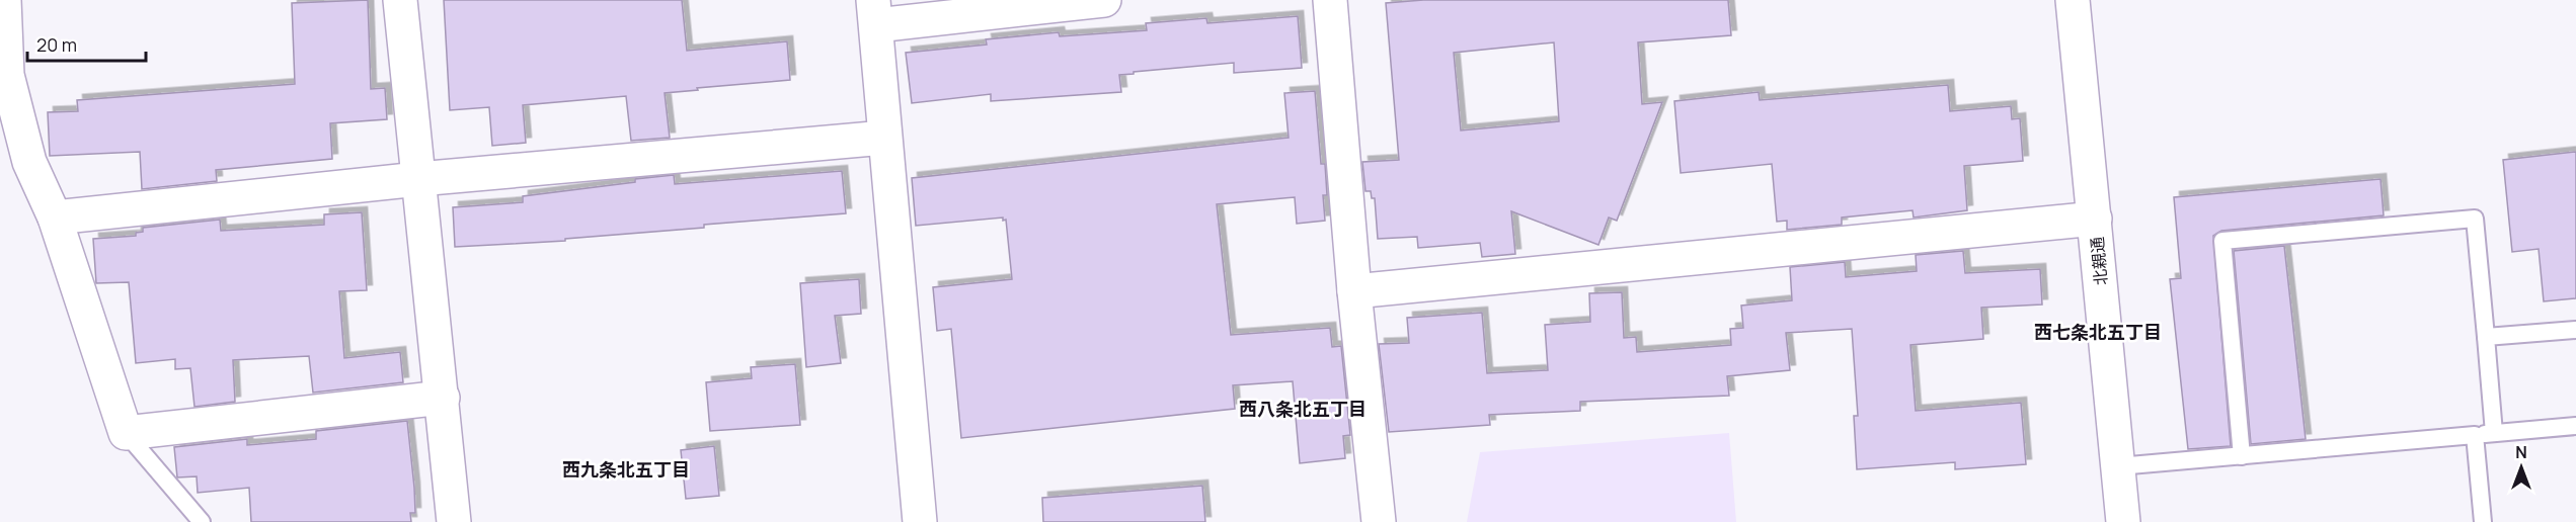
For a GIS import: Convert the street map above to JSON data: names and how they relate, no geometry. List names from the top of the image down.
{
  "streets": {
    "street": ["北親通"]
  },
  "districts": ["西七条北五丁目", "西八条北五丁目", "西九条北五丁目"],
  "scale_bar": "20 m",
  "north": "top"
}
